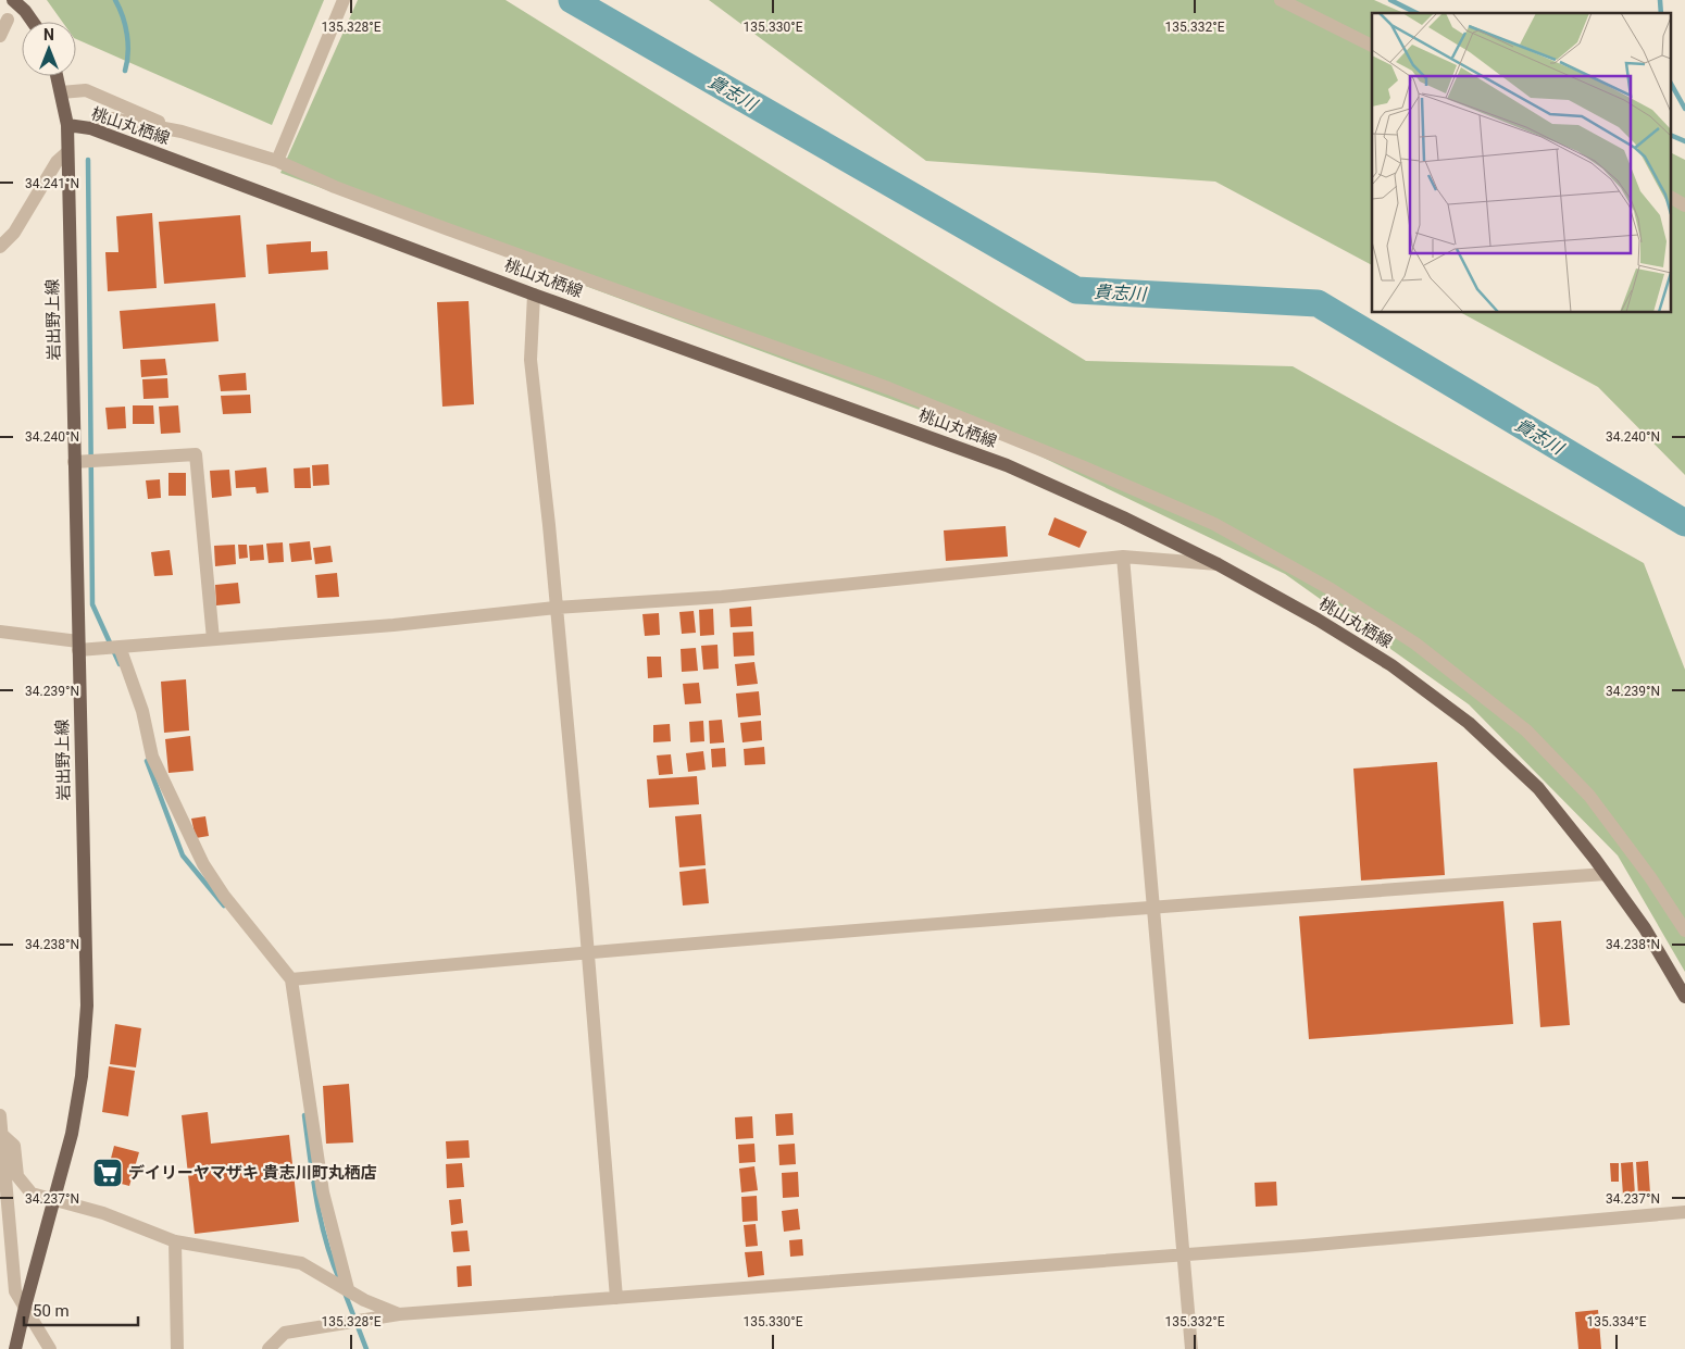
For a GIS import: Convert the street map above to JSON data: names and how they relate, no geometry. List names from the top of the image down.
{
  "streets": {
    "main road": ["桃山丸栖線", "岩出野上線"]
  },
  "crossings": [
    ["桃山丸栖線", "岩出野上線"]
  ],
  "water": ["貴志川"],
  "places": {
    "supermarket": ["デイリーヤマザキ 貴志川町丸栖店"]
  },
  "scale_bar": "50 m",
  "north": "top",
  "coordinates": [
    "135.328°E",
    "135.330°E",
    "135.332°E",
    "34.241°N",
    "34.240°N",
    "34.239°N",
    "34.238°N",
    "34.237°N",
    "135.334°E"
  ]
}
